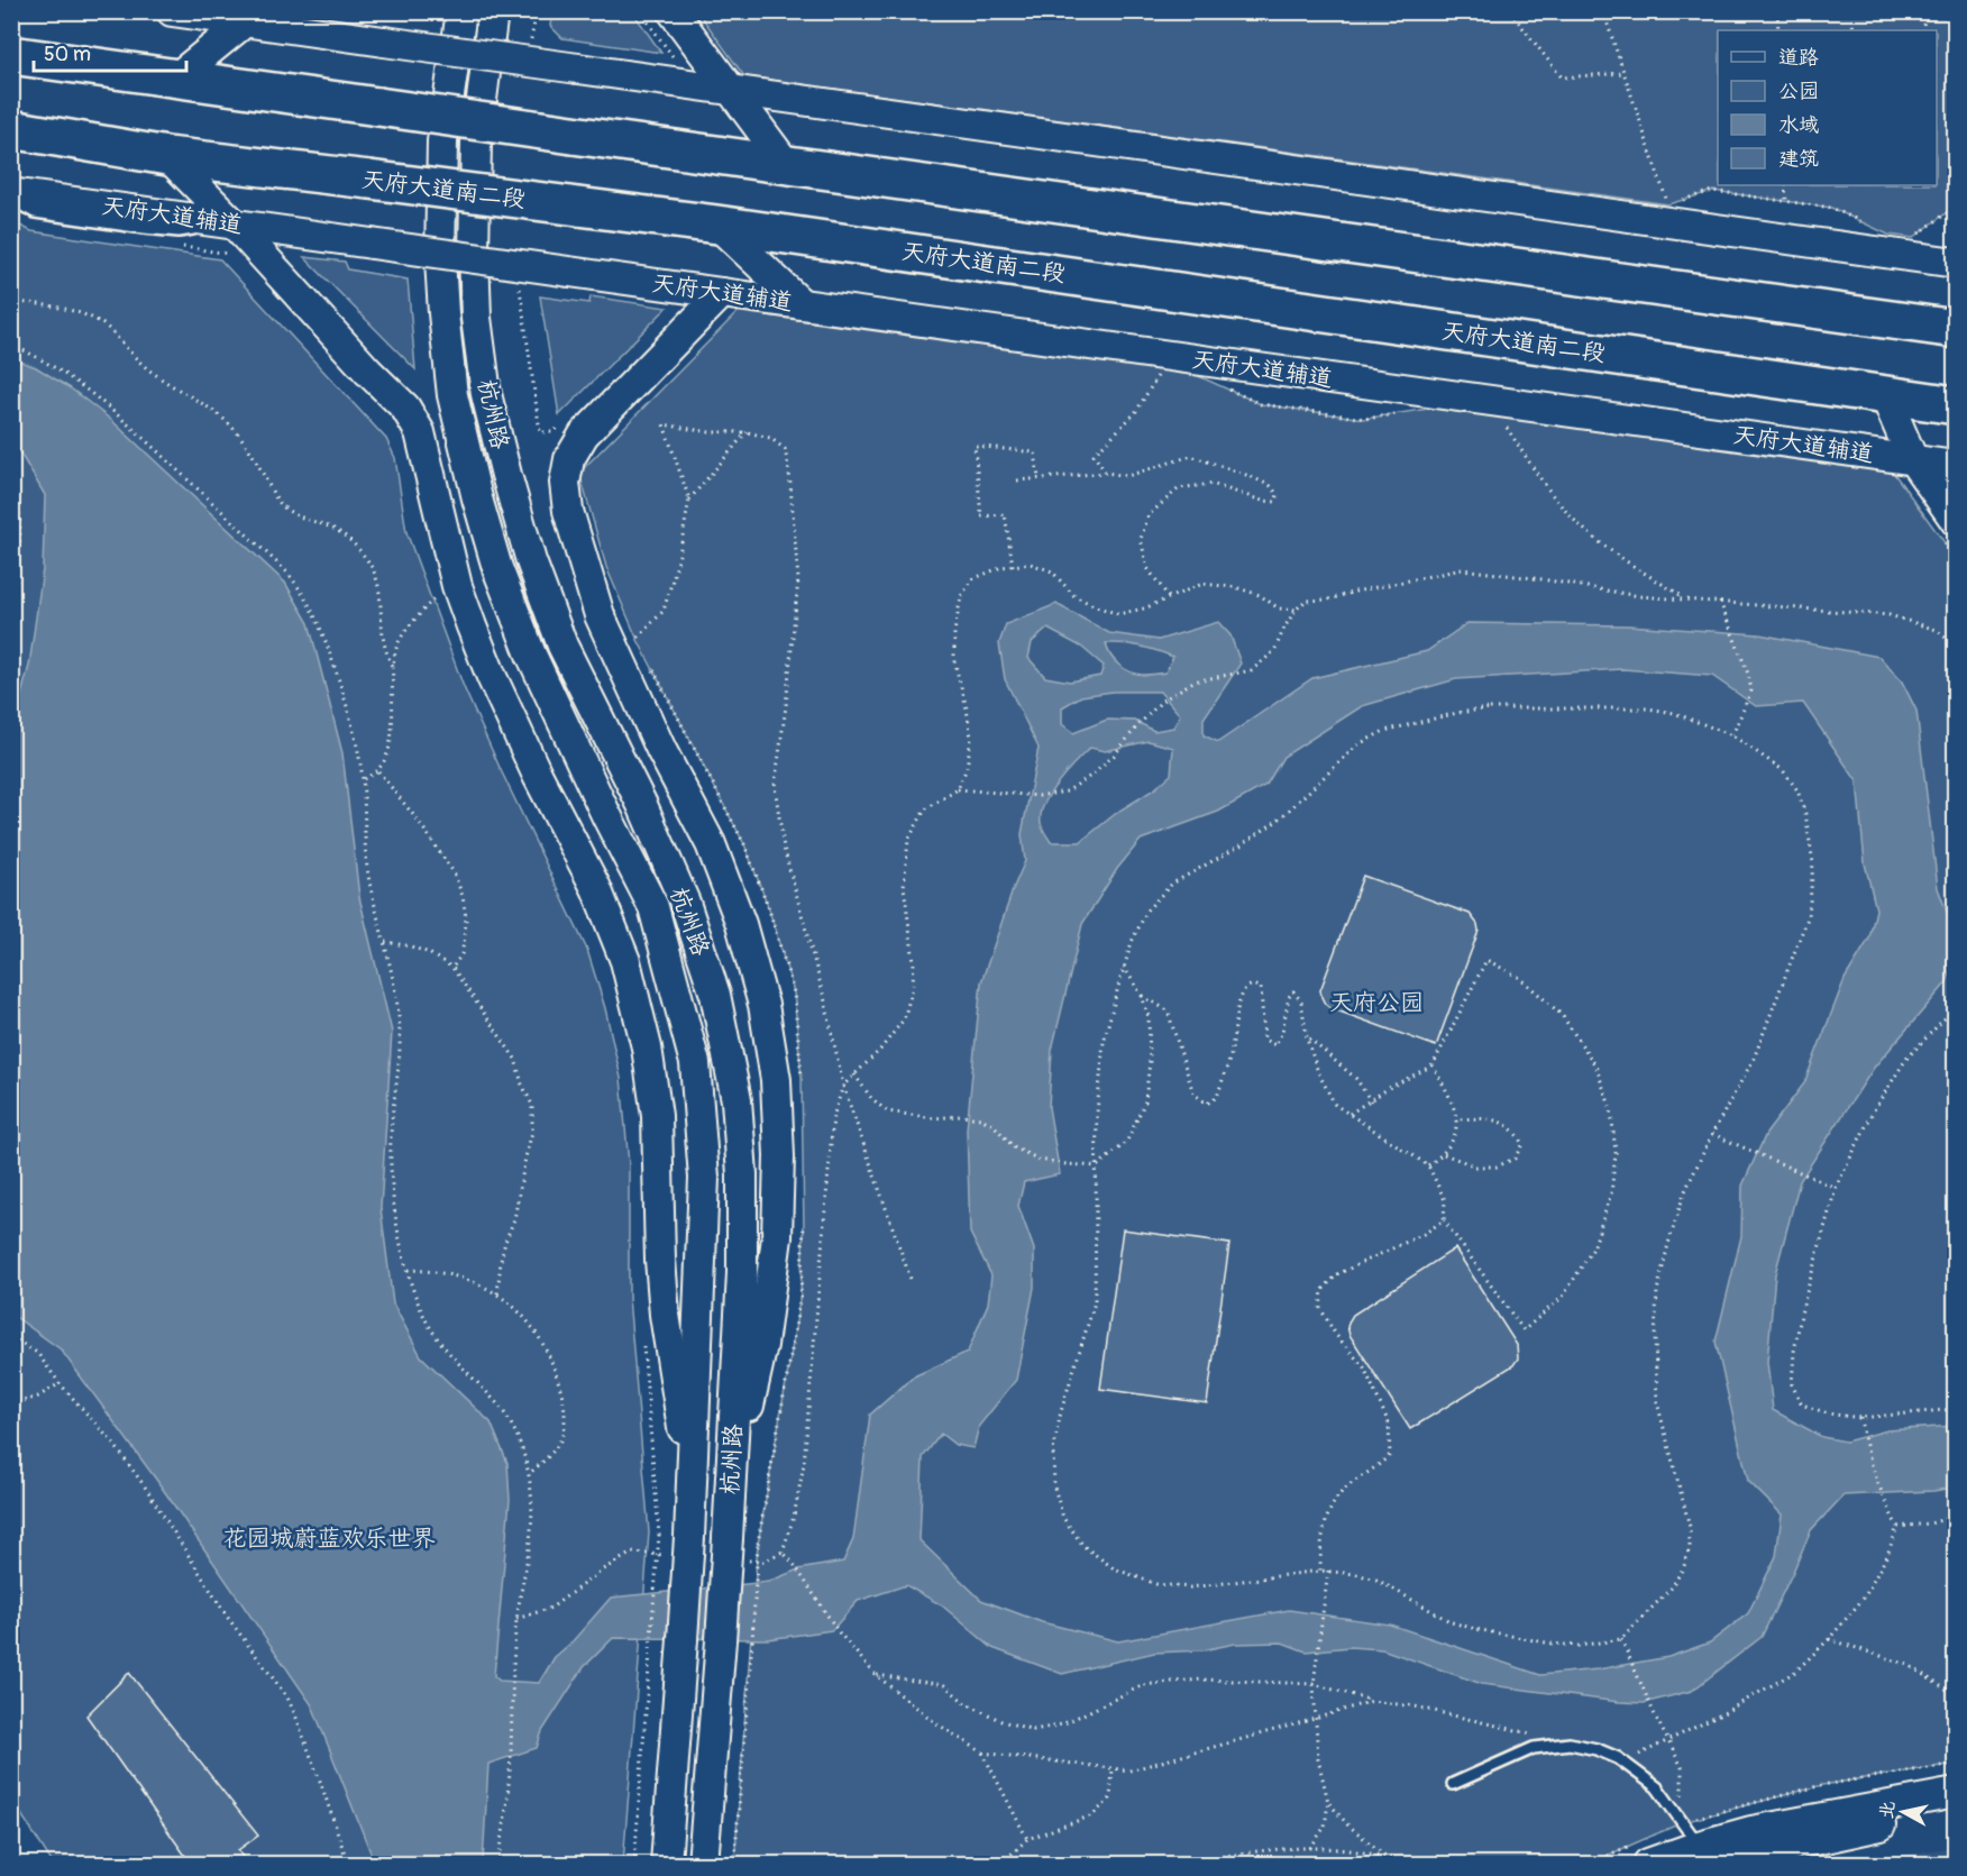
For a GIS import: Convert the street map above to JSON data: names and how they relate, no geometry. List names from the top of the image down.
{
  "streets": {
    "highway": ["天府大道南二段"],
    "main road": ["天府大道辅道", "杭州路"]
  },
  "parks": ["天府公园", "花园城蔚蓝欢乐世界"],
  "legend": [
    "道路",
    "公园",
    "水域",
    "建筑"
  ],
  "scale_bar": "50 m",
  "north": "left"
}
